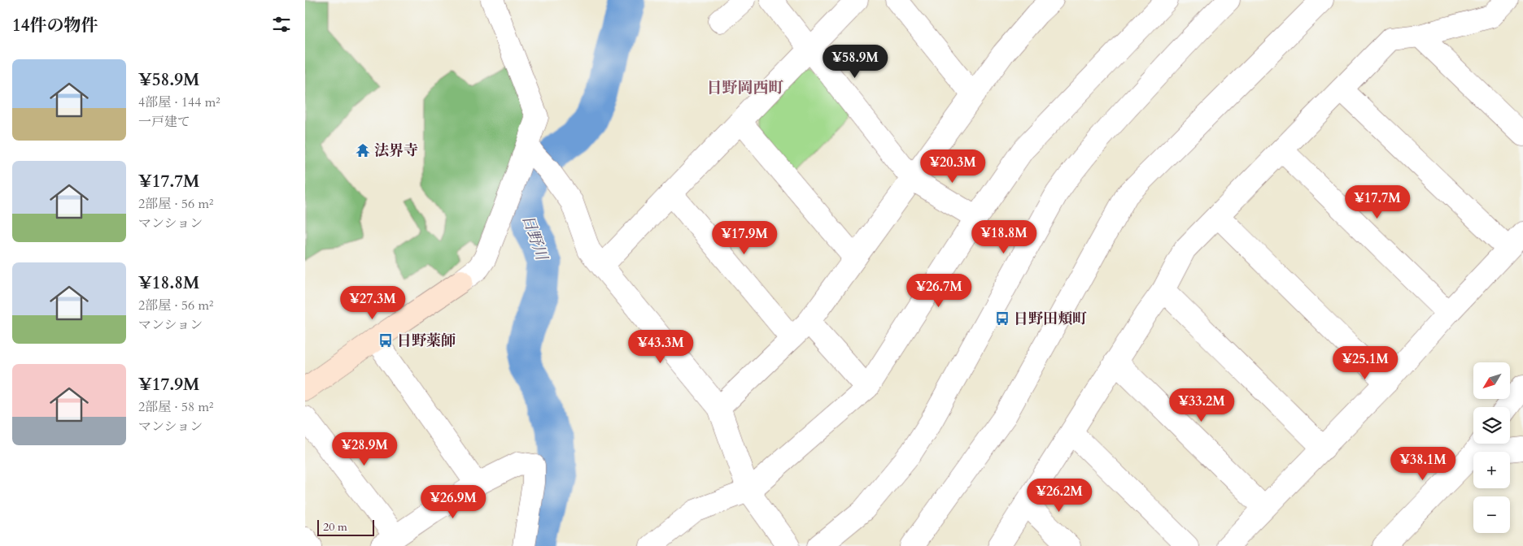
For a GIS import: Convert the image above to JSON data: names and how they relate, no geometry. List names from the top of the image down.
{
  "districts": ["日野岡西町"],
  "water": ["日野川"],
  "places": {
    "temple": ["法界寺"],
    "bus stop": ["日野田頬町", "日野薬師"]
  },
  "scale_bar": "20 m",
  "north": "bottom left",
  "page": {
    "heading": "14件の物件",
    "price": [
      "¥58.9M",
      "¥20.3M",
      "¥17.7M",
      "¥18.8M",
      "¥17.9M",
      "¥26.7M",
      "¥27.3M",
      "¥43.3M",
      "¥25.1M",
      "¥33.2M",
      "¥28.9M",
      "¥38.1M",
      "¥26.2M",
      "¥26.9M"
    ],
    "list": [
      {
        "name": "¥58.9M",
        "note": "4部屋 · 144 m² · 一戸建て"
      },
      {
        "name": "¥17.7M",
        "note": "2部屋 · 56 m² · マンション"
      },
      {
        "name": "¥18.8M",
        "note": "2部屋 · 56 m² · マンション"
      },
      {
        "name": "¥17.9M",
        "note": "2部屋 · 58 m² · マンション"
      }
    ],
    "map_buttons": ["+", "−"],
    "scale": "20 m"
  }
}
